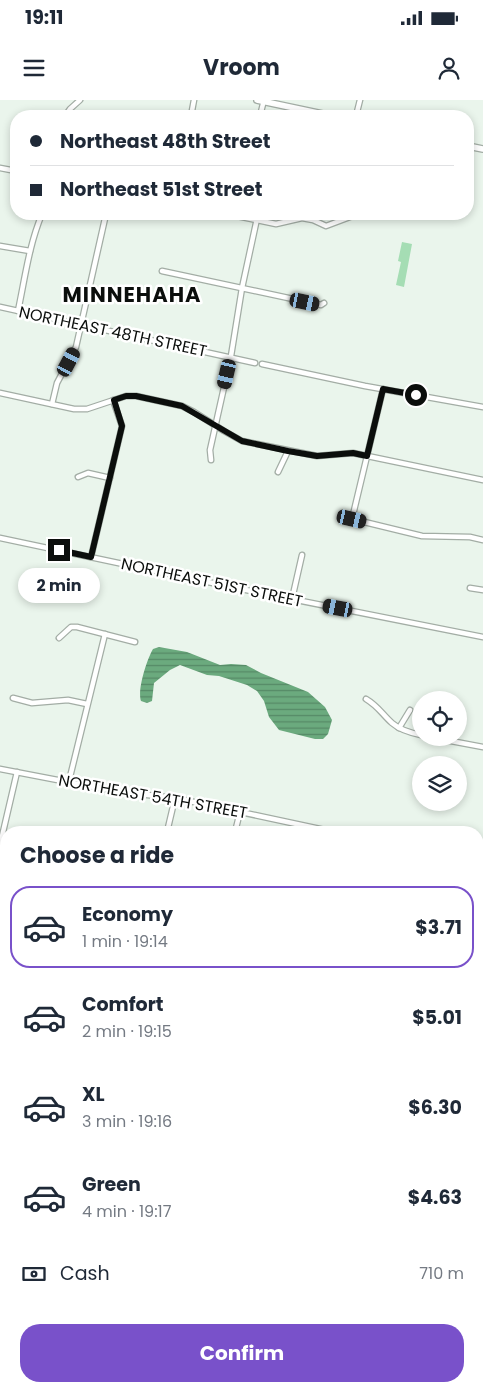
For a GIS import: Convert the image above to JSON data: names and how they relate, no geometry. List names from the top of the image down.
{
  "streets": {
    "street": ["NORTHEAST 48TH STREET", "NORTHEAST 51ST STREET", "NORTHEAST 54TH STREET"]
  },
  "districts": ["MINNEHAHA"],
  "page": {
    "status": "19:11",
    "header": "Vroom",
    "banner": ["Northeast 48th Street", "Northeast 51st Street"],
    "bubble": "2 min",
    "heading": "Choose a ride",
    "list": [
      {
        "name": "Economy",
        "note": "1 min · 19:14",
        "value": "$3.71"
      },
      {
        "name": "Comfort",
        "note": "2 min · 19:15",
        "value": "$5.01"
      },
      {
        "name": "XL",
        "note": "3 min · 19:16",
        "value": "$6.30"
      },
      {
        "name": "Green",
        "note": "4 min · 19:17",
        "value": "$4.63"
      }
    ],
    "pay": ["Cash", "710 m"],
    "buttons": "Confirm"
  }
}
